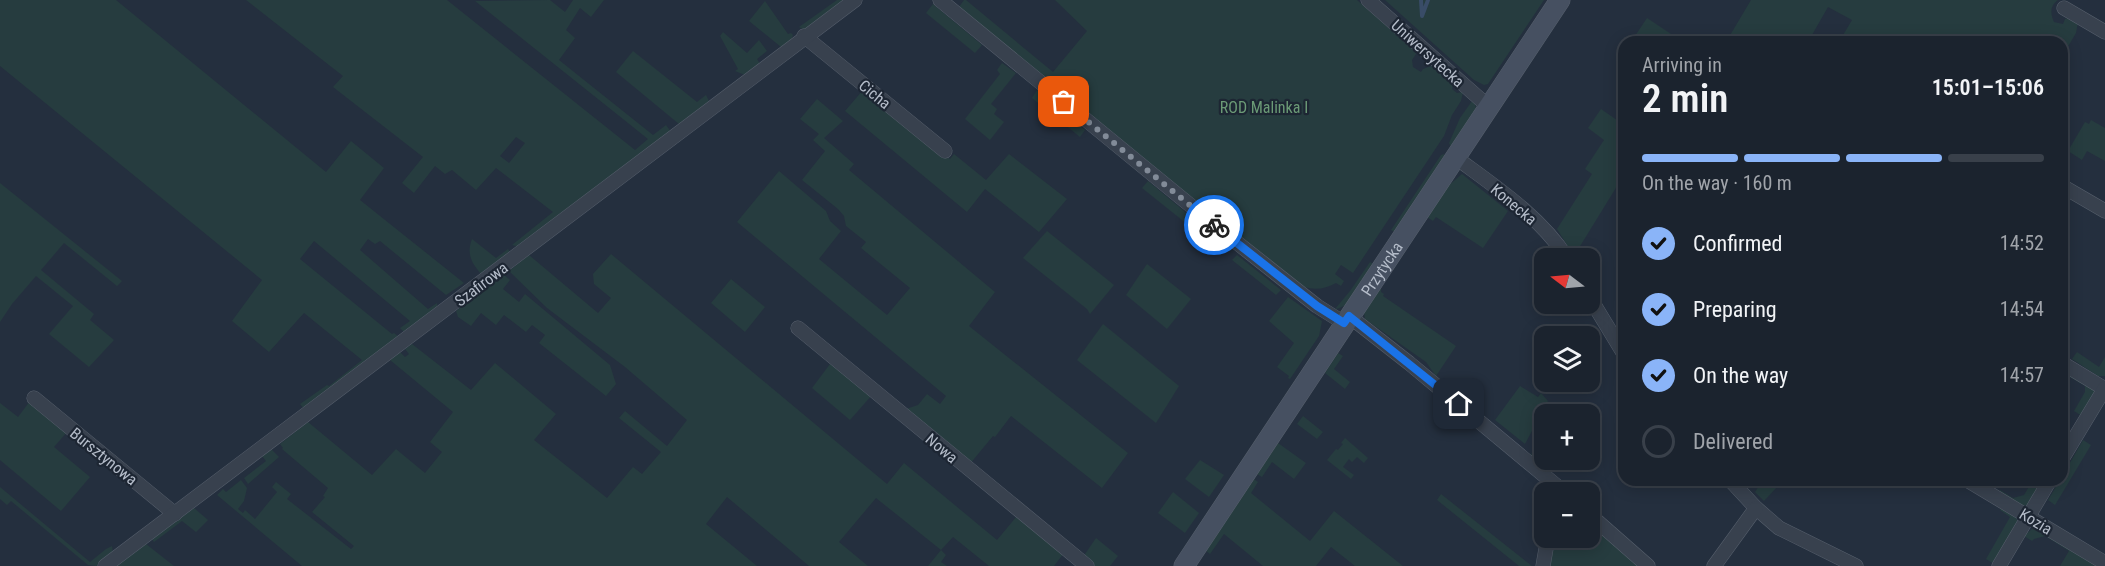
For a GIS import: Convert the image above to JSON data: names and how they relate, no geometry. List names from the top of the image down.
{
  "streets": {
    "main road": ["Przytycka"],
    "street": [
      "Uniwersytecka",
      "Cicha",
      "Konecka",
      "Szafirowa",
      "Nowa",
      "Bursztynowa",
      "Kozia"
    ]
  },
  "crossings": [
    ["Uniwersytecka", "Przytycka"],
    ["Cicha", "Szafirowa"],
    ["Konecka", "Przytycka"],
    ["Szafirowa", "Bursztynowa"]
  ],
  "parks": ["ROD Malinka I"],
  "north": "left",
  "page": {
    "heading": ["2 min", "Arriving in", "15:01–15:06"],
    "bar": "On the way · 160 m",
    "list": [
      ["Confirmed", "14:52"],
      ["Preparing", "14:54"],
      ["On the way", "14:57"],
      "Delivered"
    ],
    "map_buttons": ["+", "−"]
  }
}
